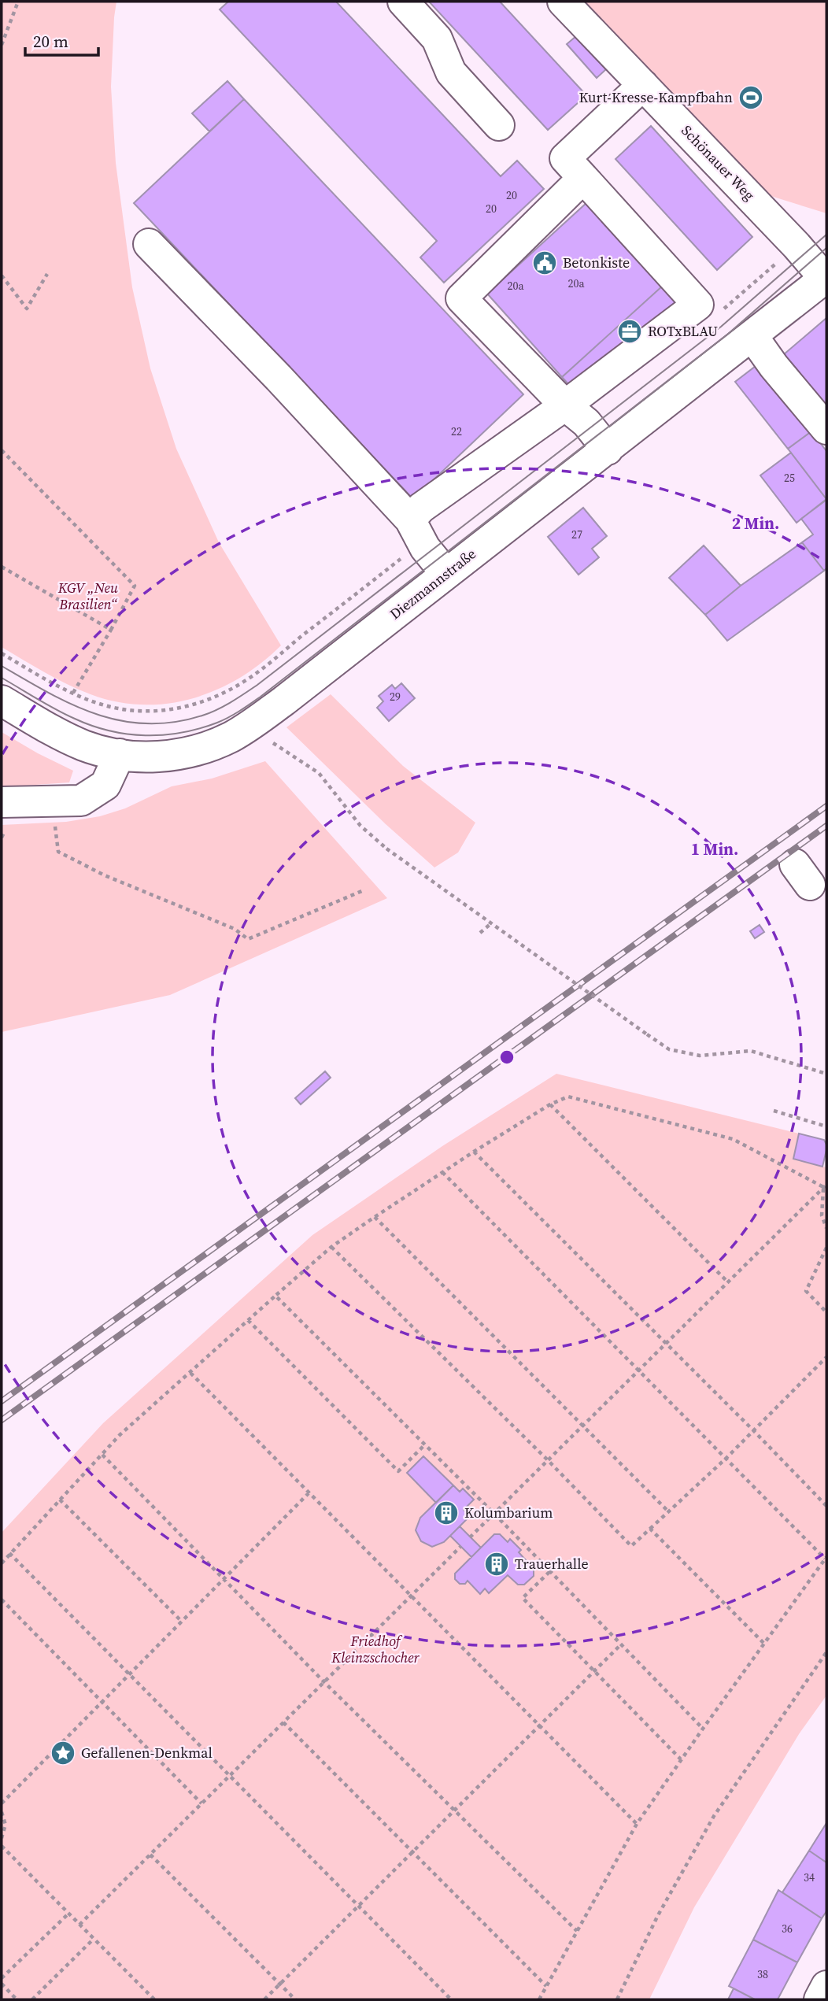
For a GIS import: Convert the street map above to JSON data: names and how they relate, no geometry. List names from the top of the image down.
{
  "streets": {
    "street": ["Schönauer Weg", "Diezmannstraße"]
  },
  "crossings": [
    ["Schönauer Weg", "Diezmannstraße"]
  ],
  "parks": ["KGV „Neu Brasilien“", "Friedhof Kleinzschocher"],
  "places": {
    "sports": ["Kurt-Kresse-Kampfbahn"],
    "public building": ["Betonkiste"],
    "office": ["ROTxBLAU"],
    "building": ["Kolumbarium", "Trauerhalle"],
    "place": ["Gefallenen-Denkmal"]
  },
  "house_numbers": [
    "20",
    "20",
    "20a",
    "20a",
    "22",
    "25",
    "27",
    "29",
    "34",
    "36",
    "38"
  ],
  "scale_bar": "20 m",
  "rings": ["2 Min.", "1 Min."]
}
